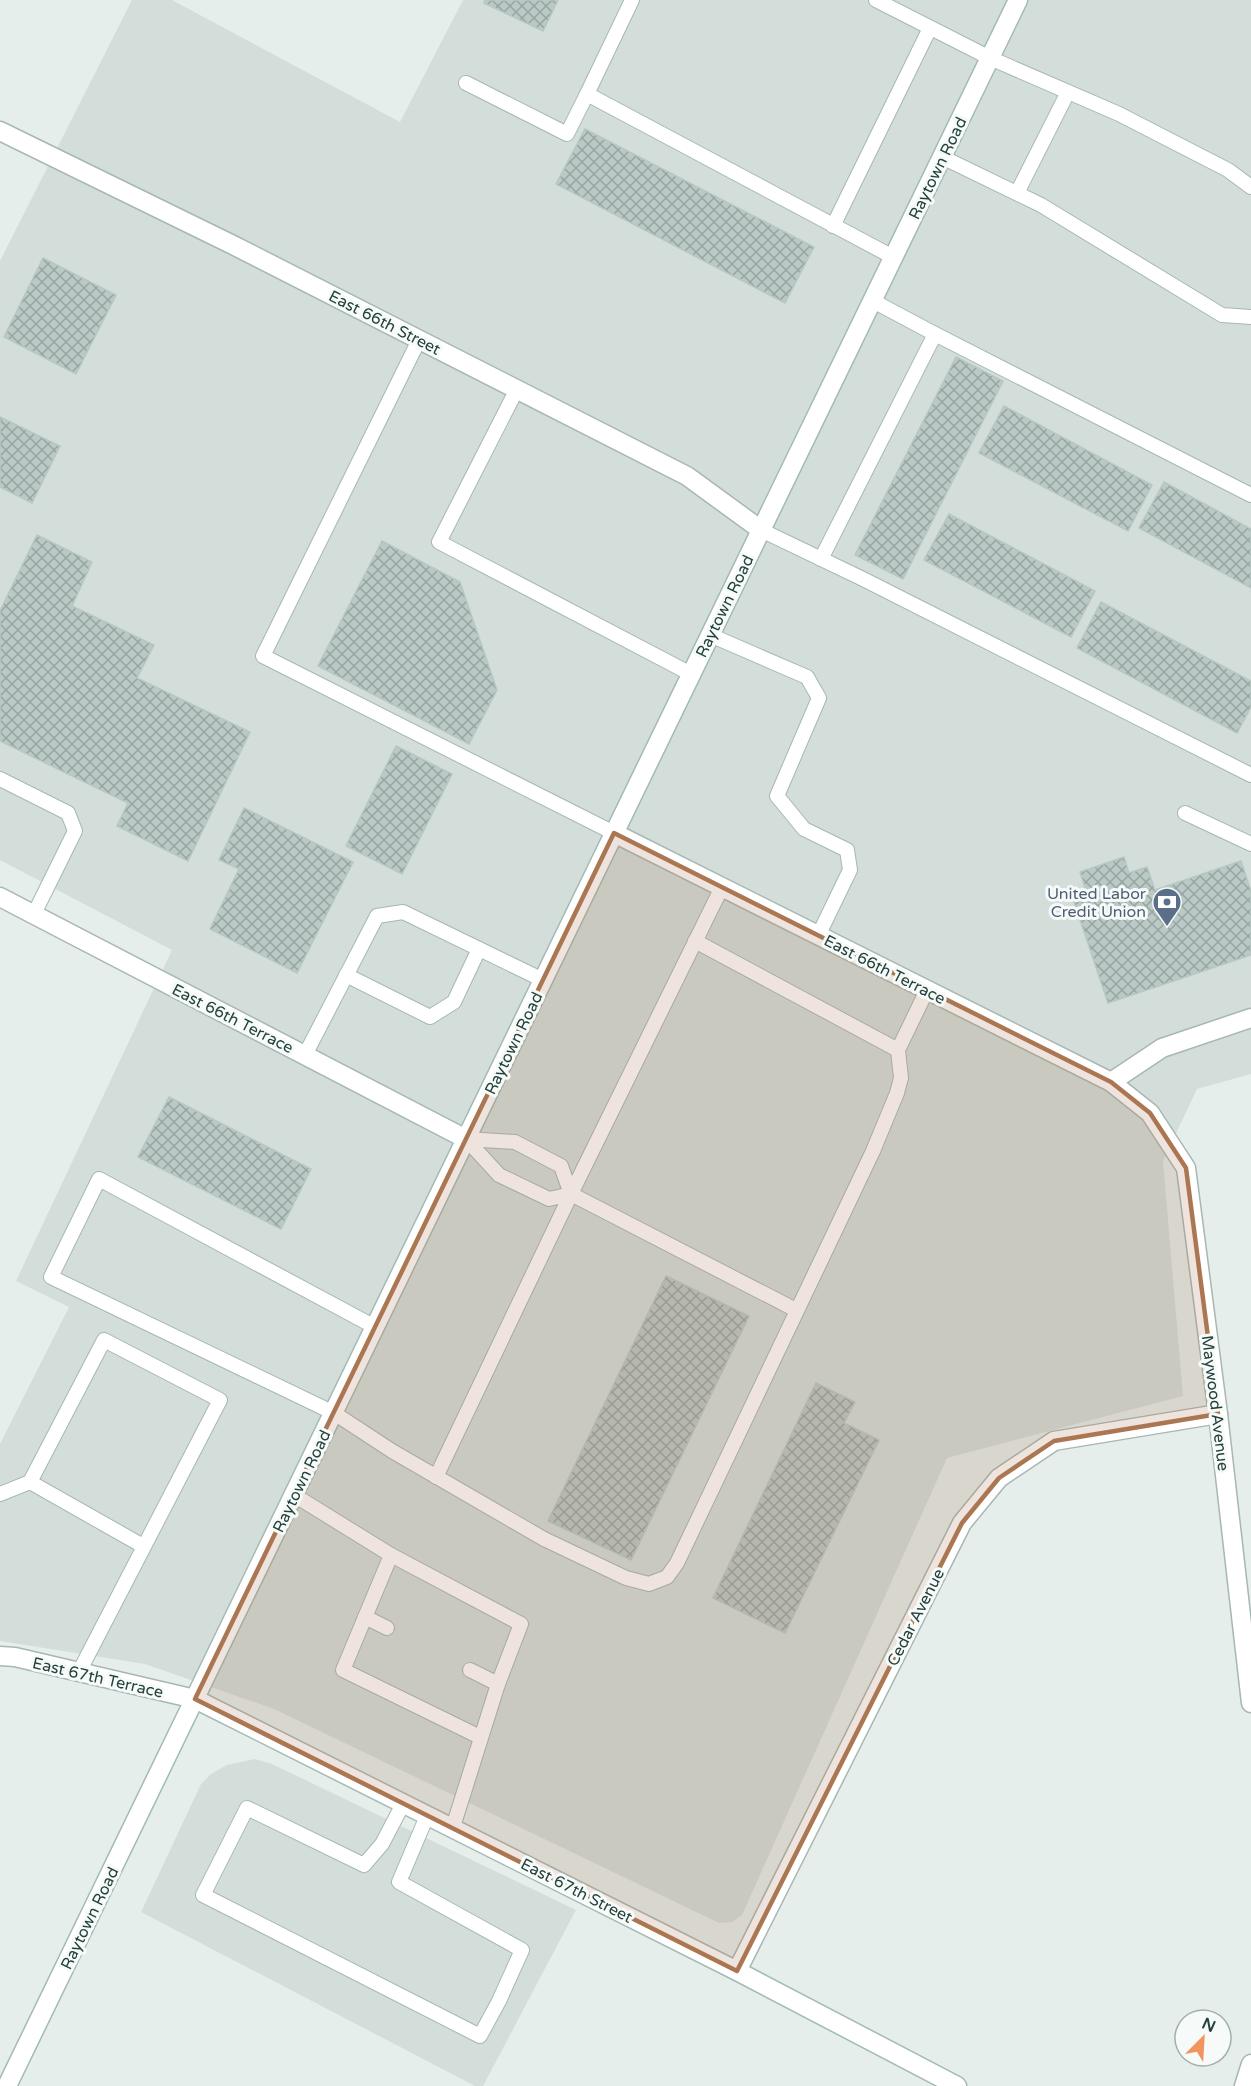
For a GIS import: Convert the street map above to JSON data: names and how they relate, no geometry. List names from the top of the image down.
{
  "streets": {
    "street": [
      "Raytown Road",
      "East 66th Street",
      "East 66th Terrace",
      "Maywood Avenue",
      "Cedar Avenue",
      "East 67th Terrace",
      "East 67th Street"
    ]
  },
  "crossings": [
    ["Raytown Road", "East 66th Street"],
    ["Raytown Road", "East 66th Terrace"],
    ["Raytown Road", "East 67th Terrace"],
    ["Raytown Road", "East 67th Street"],
    ["East 66th Terrace", "Maywood Avenue"],
    ["Maywood Avenue", "Cedar Avenue"],
    ["Cedar Avenue", "East 67th Street"],
    ["East 67th Terrace", "East 67th Street"]
  ],
  "places": {
    "bank": ["United Labor Credit Union"]
  },
  "north": "top right"
}
